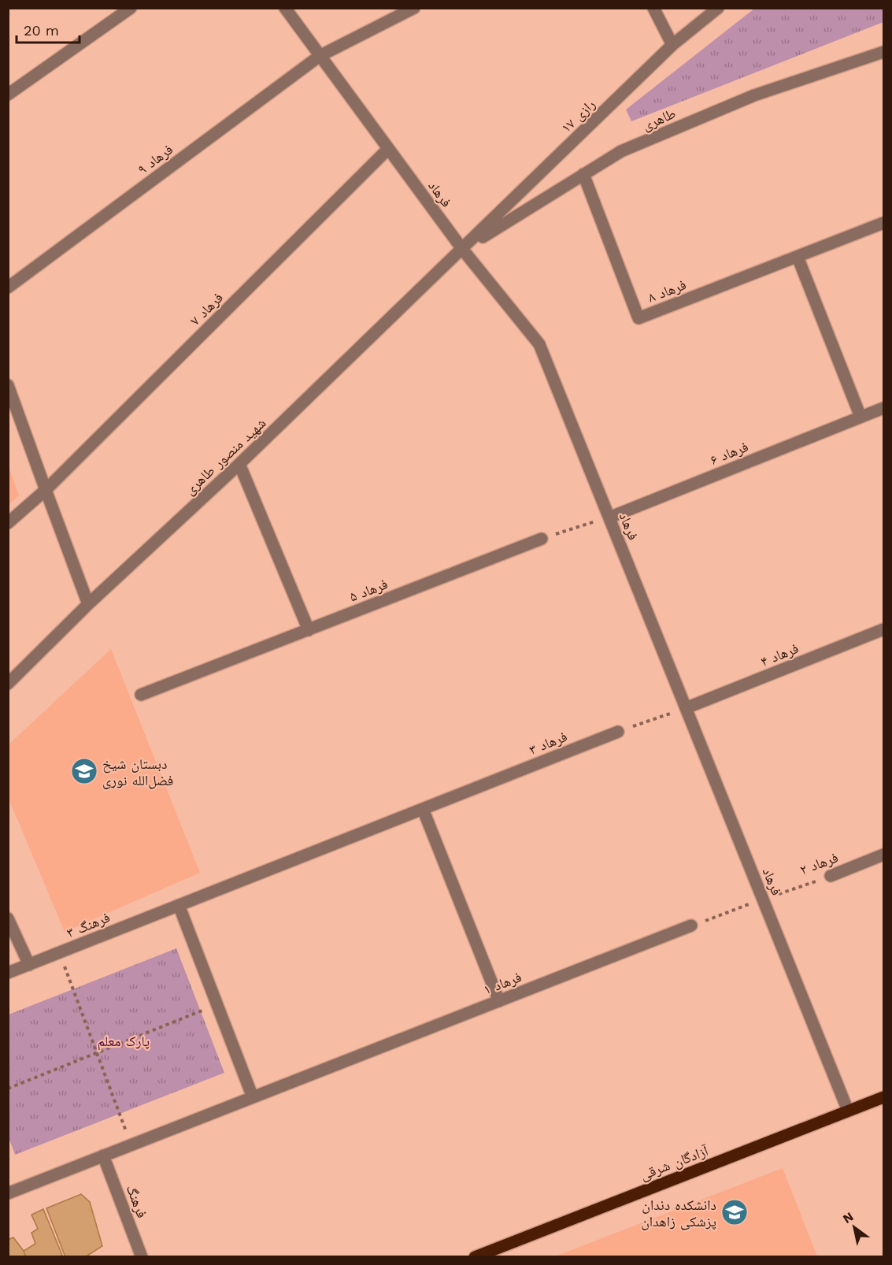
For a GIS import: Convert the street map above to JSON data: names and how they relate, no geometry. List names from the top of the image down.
{
  "streets": {
    "main road": ["آزادگان شرقی"],
    "street": [
      "رازی ۱۷",
      "طاهری",
      "فرهاد ۹",
      "فرهاد",
      "فرهاد ۸",
      "فرهاد ۷",
      "فرهاد ۶",
      "شهید منصور طاهری",
      "فرهاد ۵",
      "فرهاد ۴",
      "فرهاد ۳",
      "فرهاد ۲",
      "فرهنگ ۳",
      "فرهاد ۱",
      "فرهنگ"
    ]
  },
  "crossings": [
    ["رازی ۱۷", "طاهری"],
    ["رازی ۱۷", "فرهاد"],
    ["رازی ۱۷", "شهید منصور طاهری"],
    ["طاهری", "فرهاد"],
    ["طاهری", "فرهاد ۸"],
    ["طاهری", "شهید منصور طاهری"],
    ["فرهاد ۹", "فرهاد"],
    ["فرهاد", "فرهاد ۷"],
    ["فرهاد", "فرهاد ۶"],
    ["فرهاد", "شهید منصور طاهری"],
    ["فرهاد", "فرهاد ۴"],
    ["فرهاد", "فرهاد ۲"],
    ["فرهاد", "آزادگان شرقی"],
    ["فرهاد ۳", "فرهنگ ۳"],
    ["فرهاد ۱", "فرهنگ"]
  ],
  "parks": ["پارک معلم"],
  "places": {
    "school or university": ["دبستان شیخ فضل‌الله نوری", "دانشکده دندان پزشکی زاهدان"]
  },
  "scale_bar": "20 m",
  "north": "top left"
}
